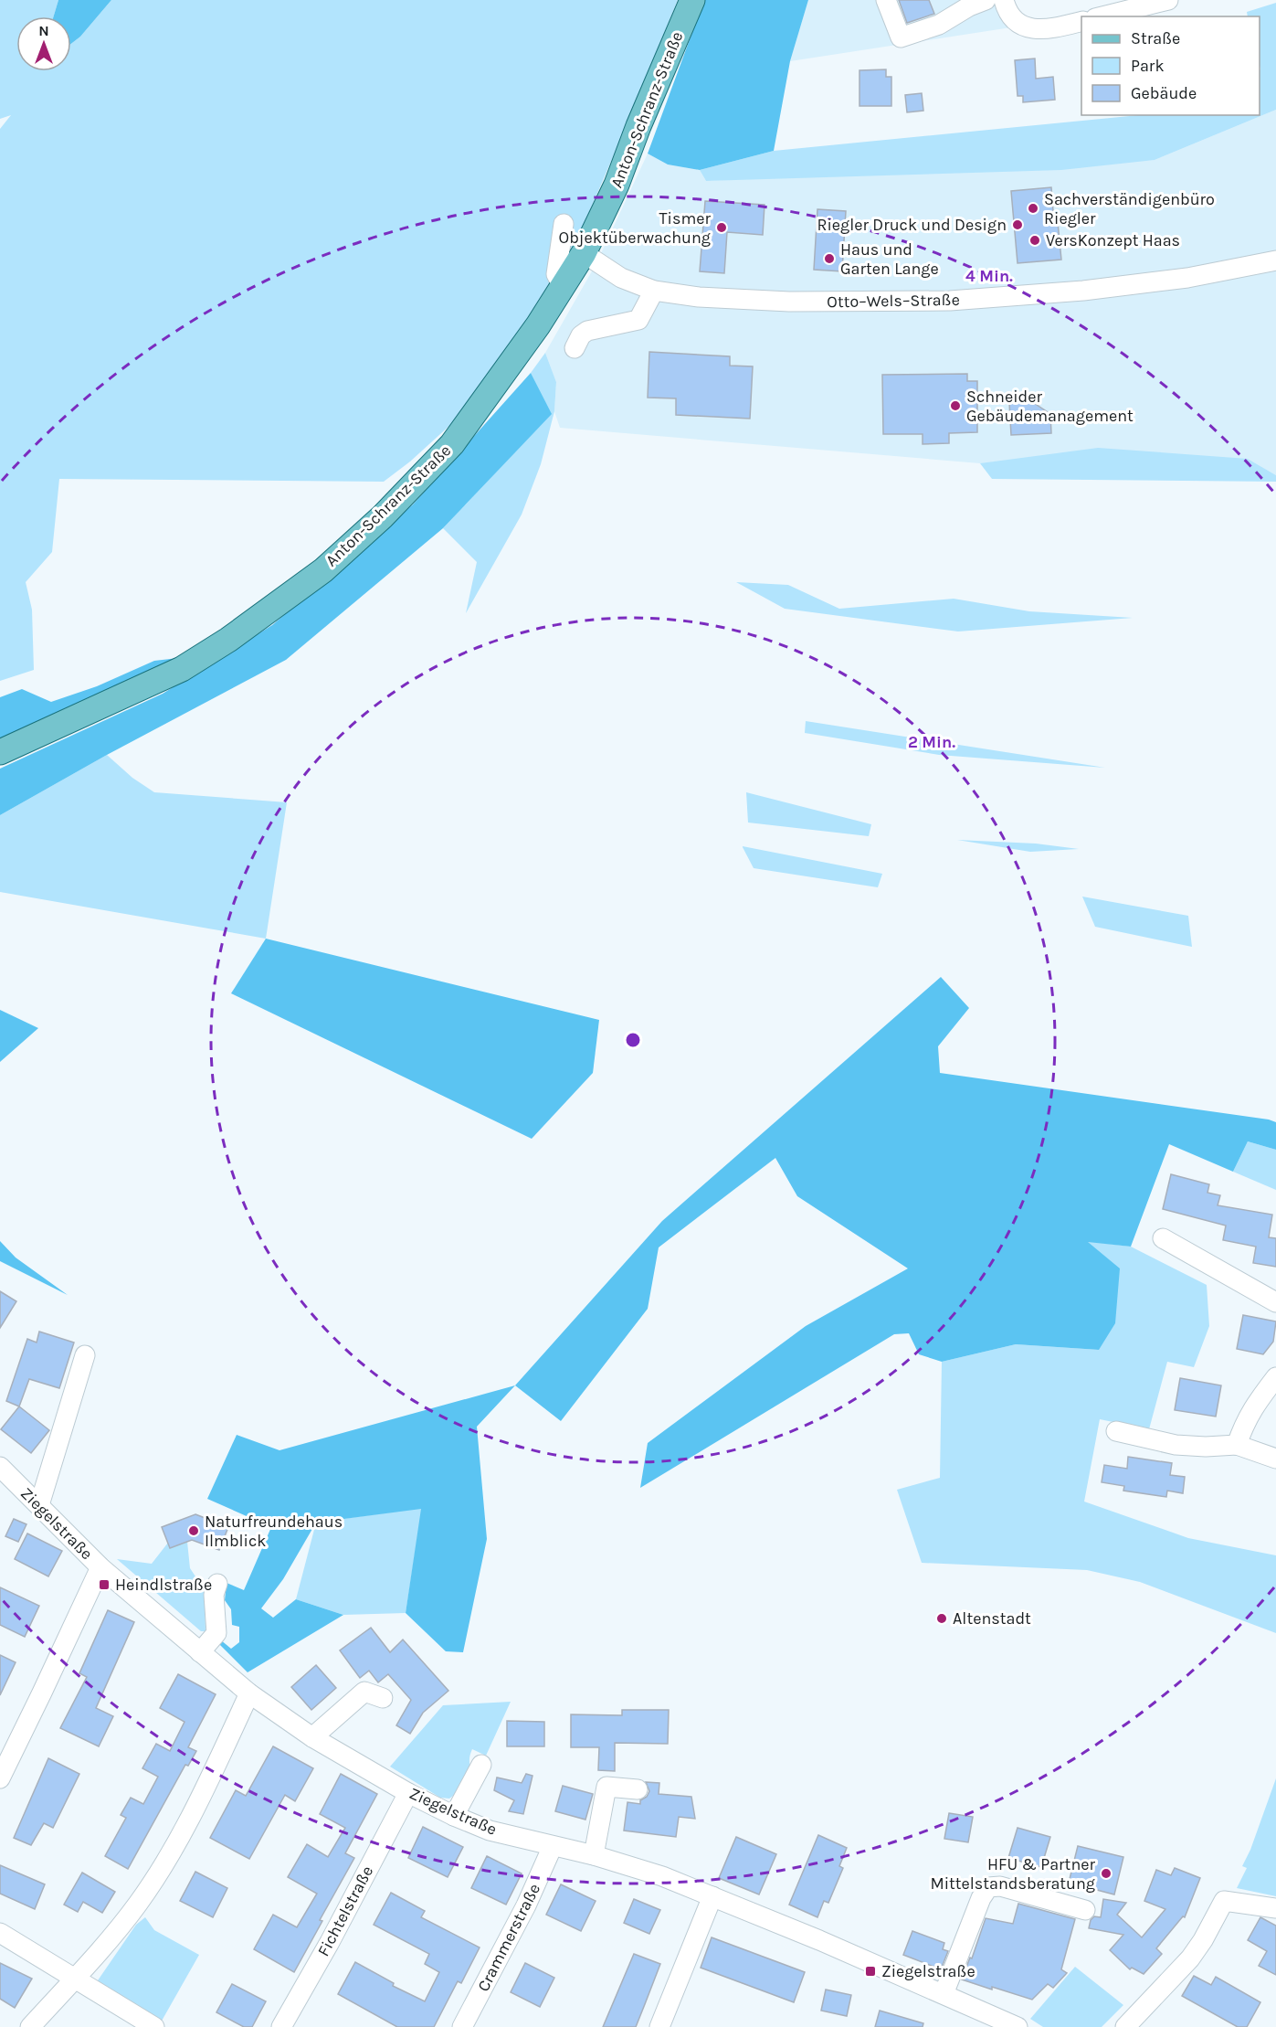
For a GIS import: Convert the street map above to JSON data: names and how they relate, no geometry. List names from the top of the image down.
{
  "streets": {
    "main road": ["Anton-Schranz-Straße"],
    "street": [
      "Otto–Wels–Straße",
      "Ziegelstraße",
      "Fichtelstraße",
      "Crammerstraße"
    ]
  },
  "crossings": [
    ["Anton-Schranz-Straße", "Otto–Wels–Straße"],
    ["Ziegelstraße", "Fichtelstraße"],
    ["Ziegelstraße", "Crammerstraße"]
  ],
  "places": {
    "other": [
      "Sachverständigenbüro Riegler",
      "Riegler Druck und Design",
      "Tismer Objektüberwachung",
      "VersKonzept Haas",
      "Haus und Garten Lange",
      "Schneider Gebäudemanagement",
      "Naturfreundehaus Ilmblick",
      "Altenstadt",
      "HFU & Partner Mittelstandsberatung"
    ],
    "transit": ["Heindlstraße", "Ziegelstraße"]
  },
  "legend": ["Straße", "Park", "Gebäude"],
  "north": "top",
  "rings": ["4 Min.", "2 Min."]
}
